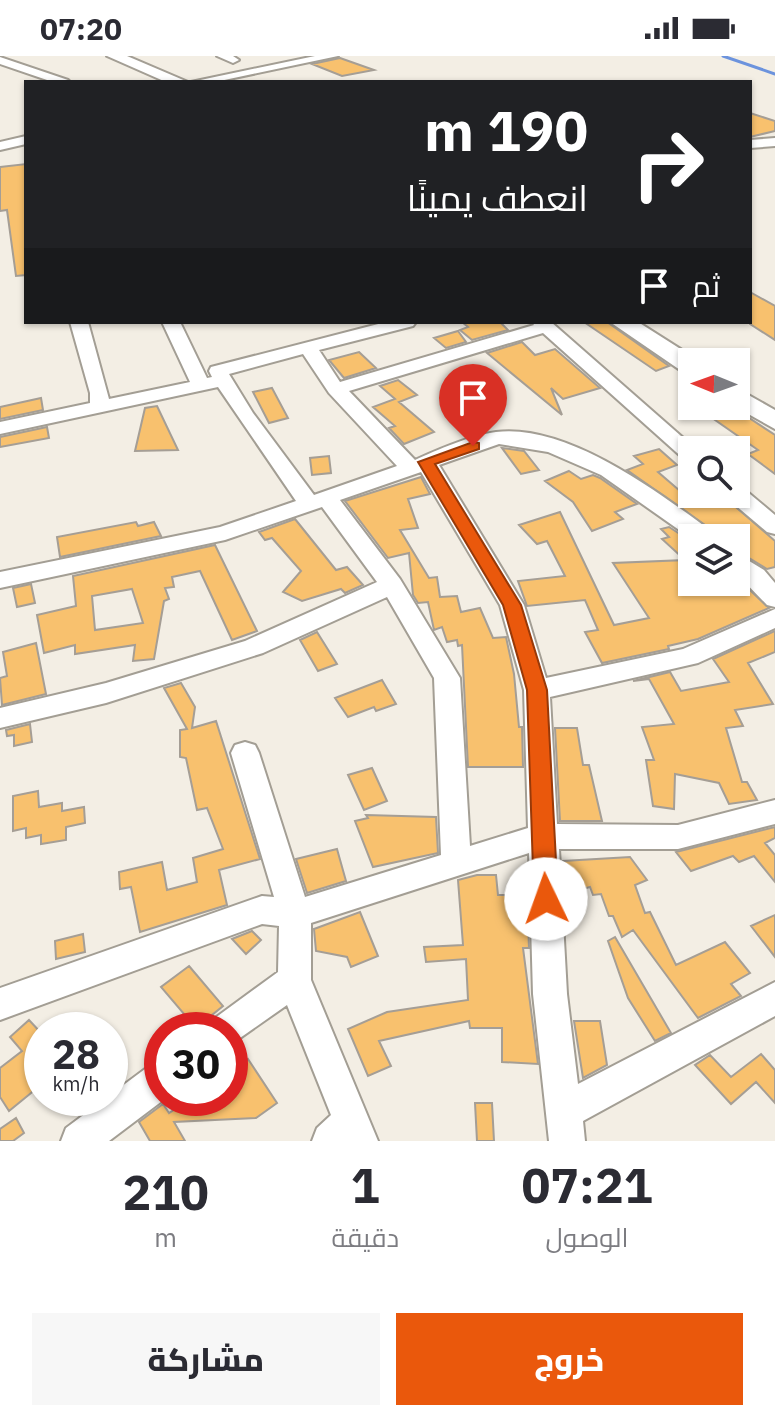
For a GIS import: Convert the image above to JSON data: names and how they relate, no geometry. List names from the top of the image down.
{
  "north": "left",
  "page": {
    "status": "07:20",
    "turn": ["190 m", "انعطف يمينًا"],
    "then": "ثم",
    "speed": "28 km/h",
    "limit": "30",
    "eta": [
      "07:21",
      "الوصول",
      "1",
      "دقيقة",
      "210",
      "m"
    ],
    "buttons": ["خروج", "مشاركة"]
  }
}
